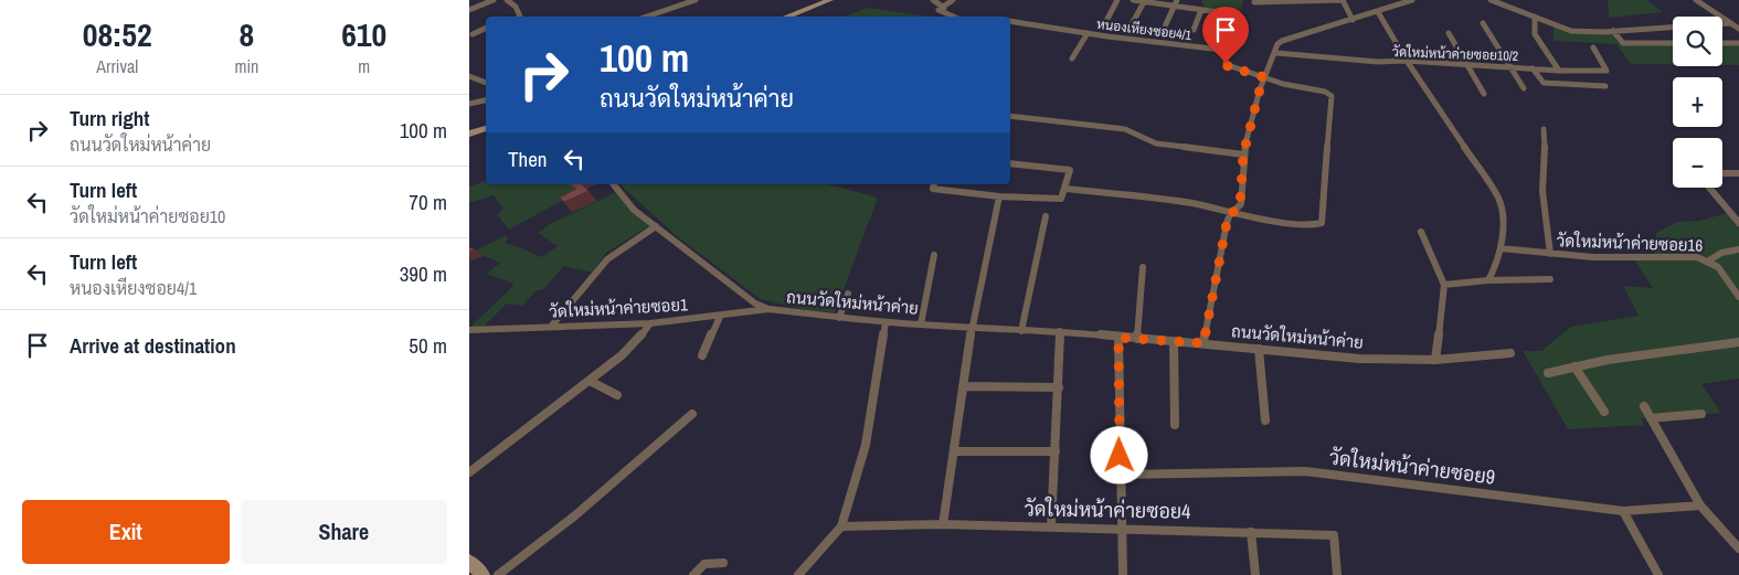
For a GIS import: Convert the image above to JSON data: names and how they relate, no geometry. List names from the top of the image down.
{
  "streets": {
    "street": [
      "หนองเหียงซอย4/1",
      "วัดใหม่หน้าค่ายซอย10/2",
      "วัดใหม่หน้าค่ายซอย16",
      "ถนนวัดใหม่หน้าค่าย",
      "วัดใหม่หน้าค่ายซอย1",
      "วัดใหม่หน้าค่ายซอย9",
      "วัดใหม่หน้าค่ายซอย4"
    ]
  },
  "crossings": [
    ["ถนนวัดใหม่หน้าค่าย", "วัดใหม่หน้าค่ายซอย1"]
  ],
  "page": {
    "eta": [
      "08:52",
      "Arrival",
      "8",
      "min",
      "610",
      "m"
    ],
    "map_buttons": ["+", "−"],
    "turn": ["100 m", "ถนนวัดใหม่หน้าค่าย"],
    "list": [
      {
        "name": "Turn right",
        "note": "ถนนวัดใหม่หน้าค่าย",
        "value": "100 m"
      },
      {
        "name": "Turn left",
        "note": "วัดใหม่หน้าค่ายซอย10",
        "value": "70 m"
      },
      {
        "name": "Turn left",
        "note": "หนองเหียงซอย4/1",
        "value": "390 m"
      },
      {
        "name": "Arrive at destination",
        "value": "50 m"
      }
    ],
    "then": "Then",
    "buttons": ["Exit", "Share"]
  }
}
